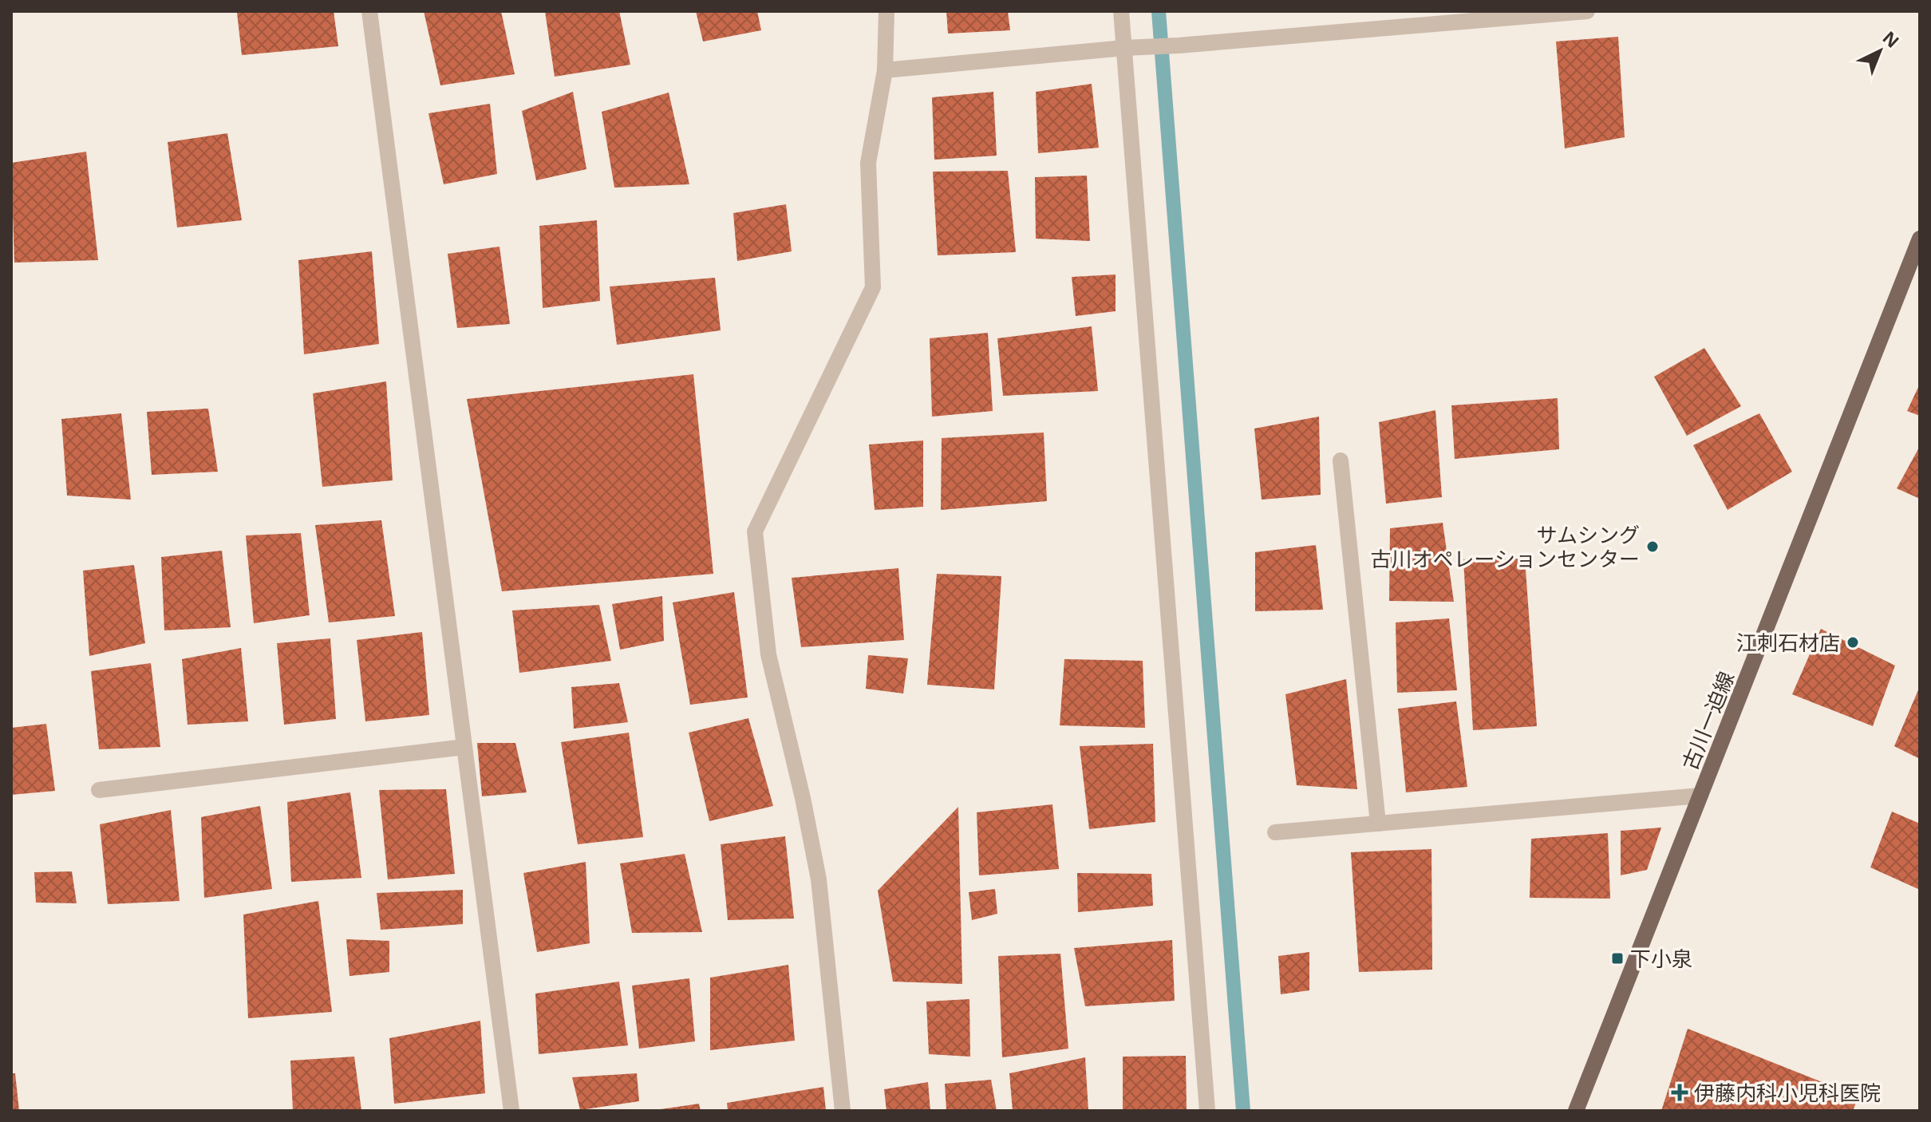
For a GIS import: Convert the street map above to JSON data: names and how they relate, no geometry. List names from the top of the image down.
{
  "streets": {
    "main road": ["古川一迫線"]
  },
  "places": {
    "other": ["サムシング 古川オペレーションセンター", "江刺石材店"],
    "transit": ["下小泉"],
    "health": ["伊藤内科小児科医院"]
  },
  "north": "top right"
}
